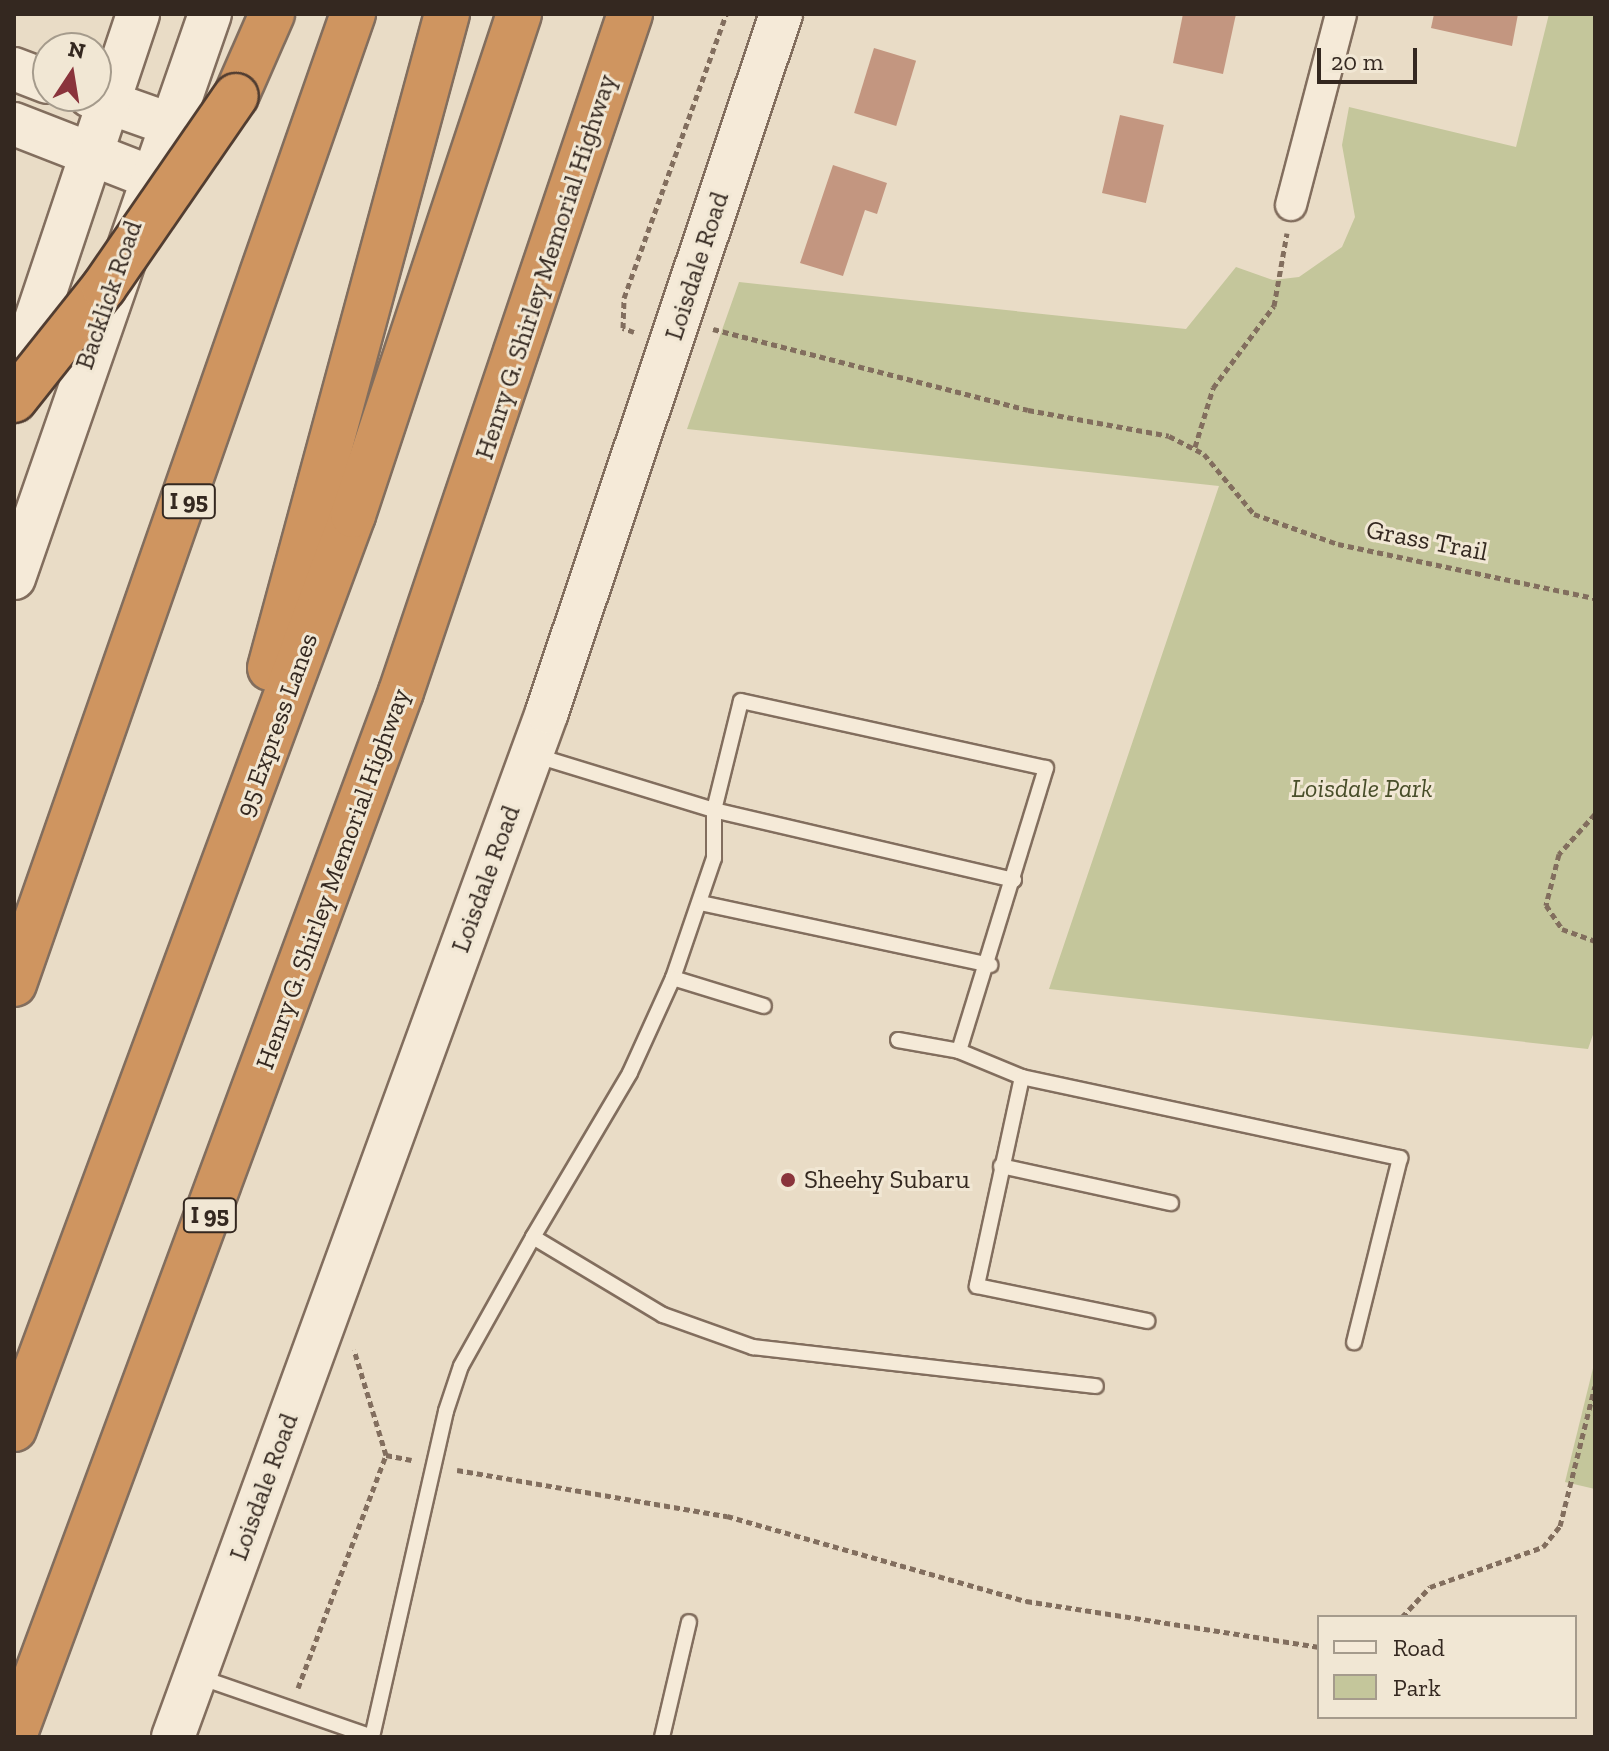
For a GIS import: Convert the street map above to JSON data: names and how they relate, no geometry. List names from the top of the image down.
{
  "streets": {
    "highway": ["Henry G. Shirley Memorial Highway", "I 95", "95 Express Lanes"],
    "main road": ["Loisdale Road", "Backlick Road"],
    "path": ["Grass Trail"]
  },
  "parks": ["Loisdale Park"],
  "places": ["Sheehy Subaru"],
  "legend": ["Road", "Park"],
  "scale_bar": "20 m",
  "north": "top"
}
